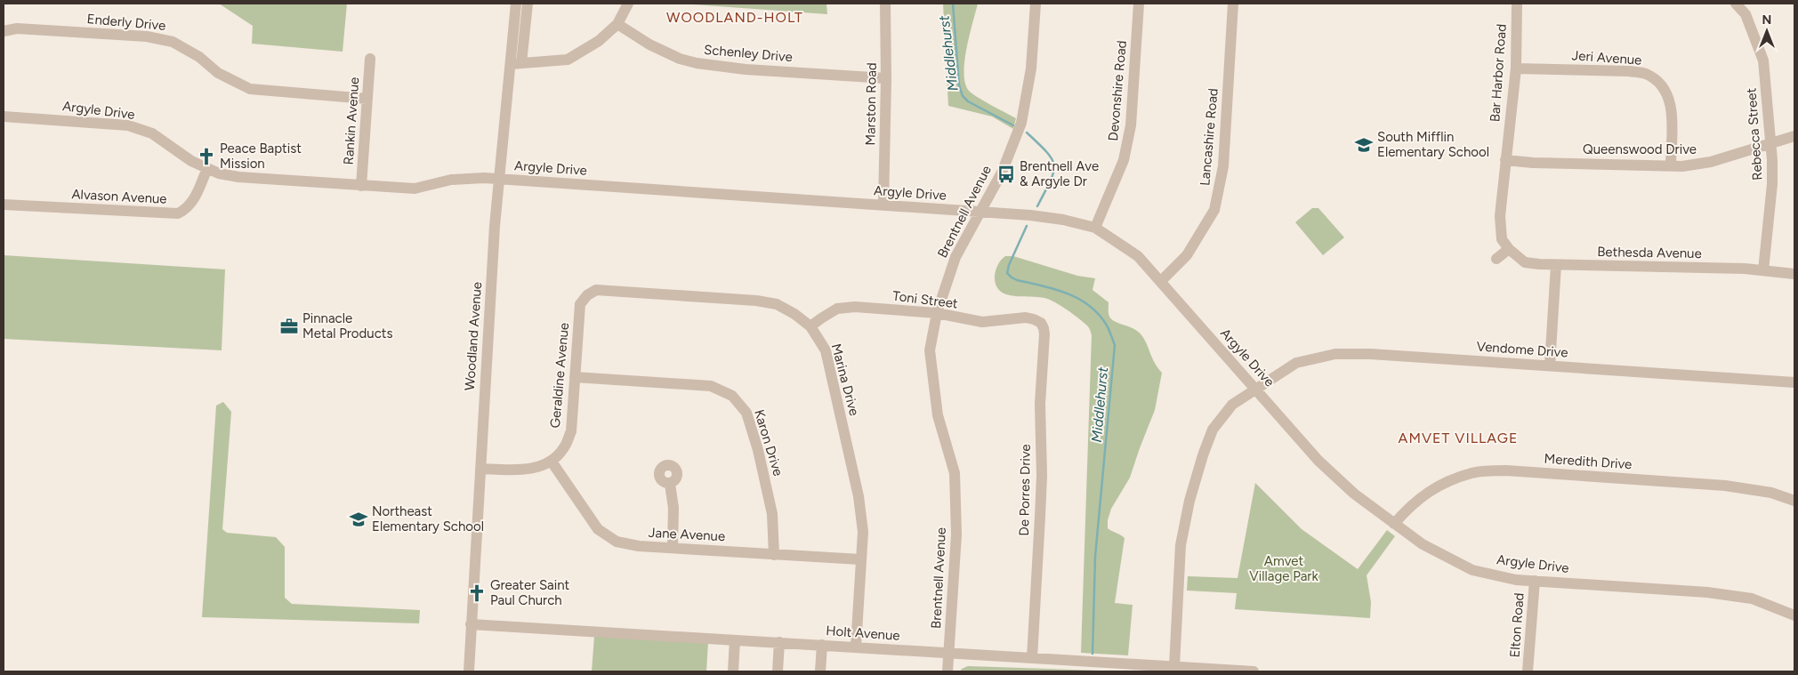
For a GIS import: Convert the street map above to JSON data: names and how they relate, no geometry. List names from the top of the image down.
{
  "streets": {
    "street": [
      "Enderly Drive",
      "Schenley Drive",
      "Jeri Avenue",
      "Bar Harbor Road",
      "Devonshire Road",
      "Marston Road",
      "Argyle Drive",
      "Rankin Avenue",
      "Rebecca Street",
      "Lancashire Road",
      "Queenswood Drive",
      "Alvason Avenue",
      "Brentnell Avenue",
      "Bethesda Avenue",
      "Toni Street",
      "Woodland Avenue",
      "Vendome Drive",
      "Geraldine Avenue",
      "Marina Drive",
      "Karon Drive",
      "Meredith Drive",
      "De Porres Drive",
      "Jane Avenue",
      "Elton Road",
      "Holt Avenue"
    ]
  },
  "crossings": [
    ["Enderly Drive", "Rankin Avenue"],
    ["Schenley Drive", "Marston Road"],
    ["Jeri Avenue", "Bar Harbor Road"],
    ["Jeri Avenue", "Queenswood Drive"],
    ["Bar Harbor Road", "Queenswood Drive"],
    ["Bar Harbor Road", "Bethesda Avenue"],
    ["Devonshire Road", "Argyle Drive"],
    ["Marston Road", "Argyle Drive"],
    ["Argyle Drive", "Rankin Avenue"],
    ["Argyle Drive", "Lancashire Road"],
    ["Argyle Drive", "Alvason Avenue"],
    ["Argyle Drive", "Brentnell Avenue"],
    ["Argyle Drive", "Woodland Avenue"],
    ["Argyle Drive", "Vendome Drive"],
    ["Argyle Drive", "Meredith Drive"],
    ["Argyle Drive", "Elton Road"],
    ["Rebecca Street", "Queenswood Drive"],
    ["Rebecca Street", "Bethesda Avenue"],
    ["Brentnell Avenue", "Toni Street"],
    ["Brentnell Avenue", "Holt Avenue"],
    ["Toni Street", "Marina Drive"],
    ["Toni Street", "De Porres Drive"],
    ["Woodland Avenue", "Holt Avenue"],
    ["Vendome Drive", "Holt Avenue"],
    ["Geraldine Avenue", "Marina Drive"],
    ["Geraldine Avenue", "Karon Drive"],
    ["Geraldine Avenue", "Jane Avenue"],
    ["Marina Drive", "Jane Avenue"],
    ["Marina Drive", "Holt Avenue"],
    ["Karon Drive", "Jane Avenue"],
    ["De Porres Drive", "Holt Avenue"]
  ],
  "districts": ["WOODLAND-HOLT", "AMVET VILLAGE"],
  "water": ["Middlehurst"],
  "parks": ["Amvet Village Park"],
  "places": {
    "school or university": ["South Mifflin Elementary School", "Northeast Elementary School"],
    "church": ["Peace Baptist Mission", "Greater Saint Paul Church"],
    "bus stop": ["Brentnell Ave & Argyle Dr"],
    "office": ["Pinnacle Metal Products"]
  },
  "north": "top"
}
